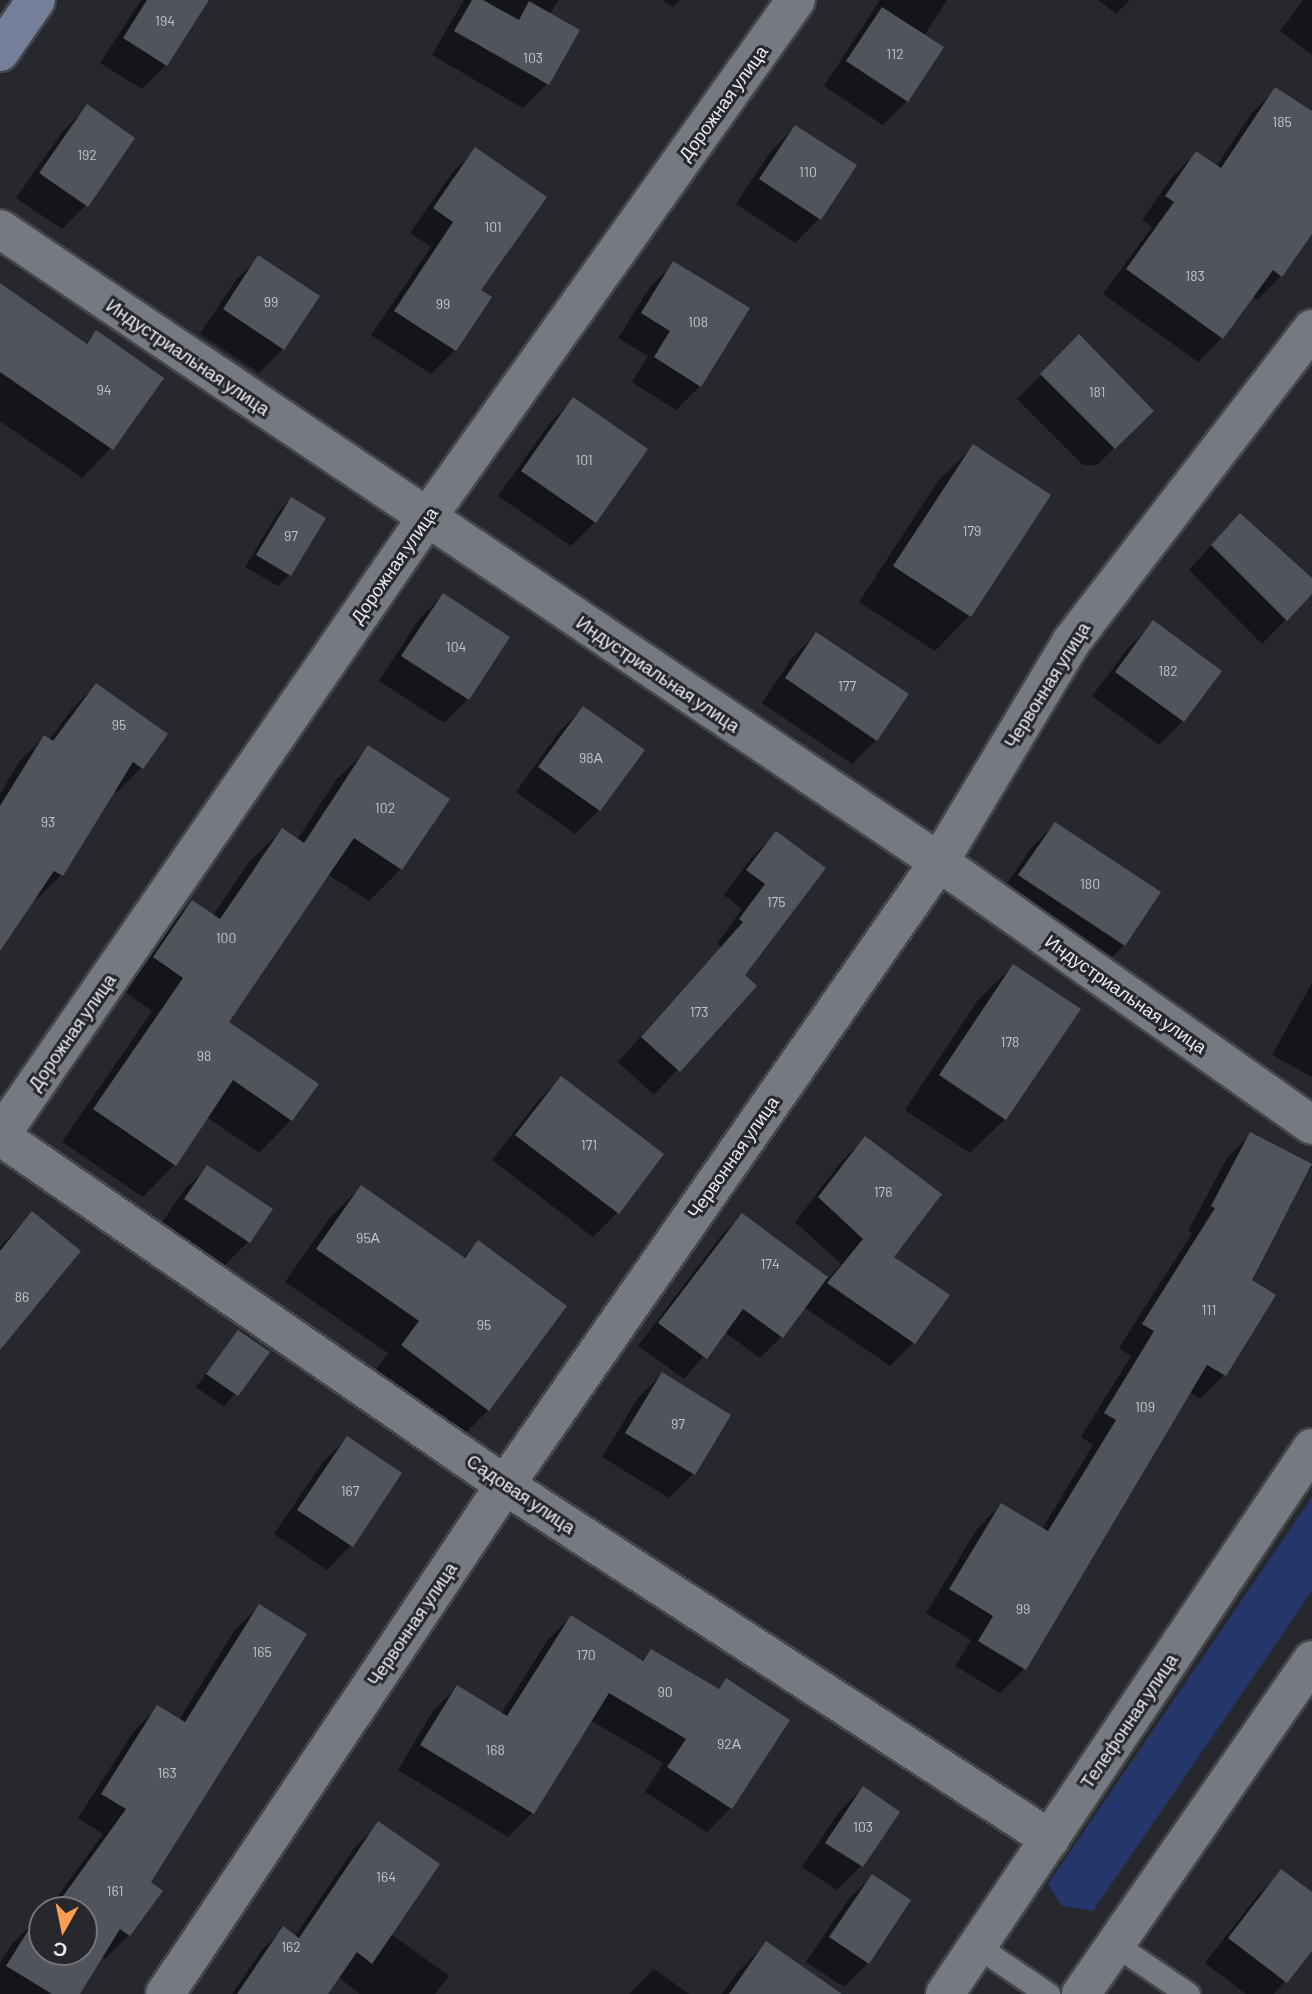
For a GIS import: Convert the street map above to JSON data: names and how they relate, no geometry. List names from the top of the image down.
{
  "streets": {
    "street": [
      "Дорожная улица",
      "Индустриальная улица",
      "Червонная улица",
      "Садовая улица",
      "Телефонная улица"
    ]
  },
  "crossings": [
    ["Дорожная улица", "Индустриальная улица"],
    ["Дорожная улица", "Садовая улица"],
    ["Индустриальная улица", "Червонная улица"],
    ["Червонная улица", "Садовая улица"],
    ["Садовая улица", "Телефонная улица"]
  ],
  "house_numbers": [
    "194",
    "112",
    "103",
    "185",
    "192",
    "110",
    "101",
    "183",
    "99",
    "99",
    "108",
    "94",
    "181",
    "101",
    "179",
    "97",
    "104",
    "182",
    "177",
    "95",
    "98А",
    "102",
    "93",
    "180",
    "175",
    "100",
    "173",
    "178",
    "98",
    "171",
    "176",
    "95А",
    "174",
    "86",
    "111",
    "95",
    "109",
    "97",
    "167",
    "99",
    "165",
    "170",
    "90",
    "92А",
    "168",
    "163",
    "103",
    "164",
    "161",
    "162"
  ],
  "north": "bottom"
}
